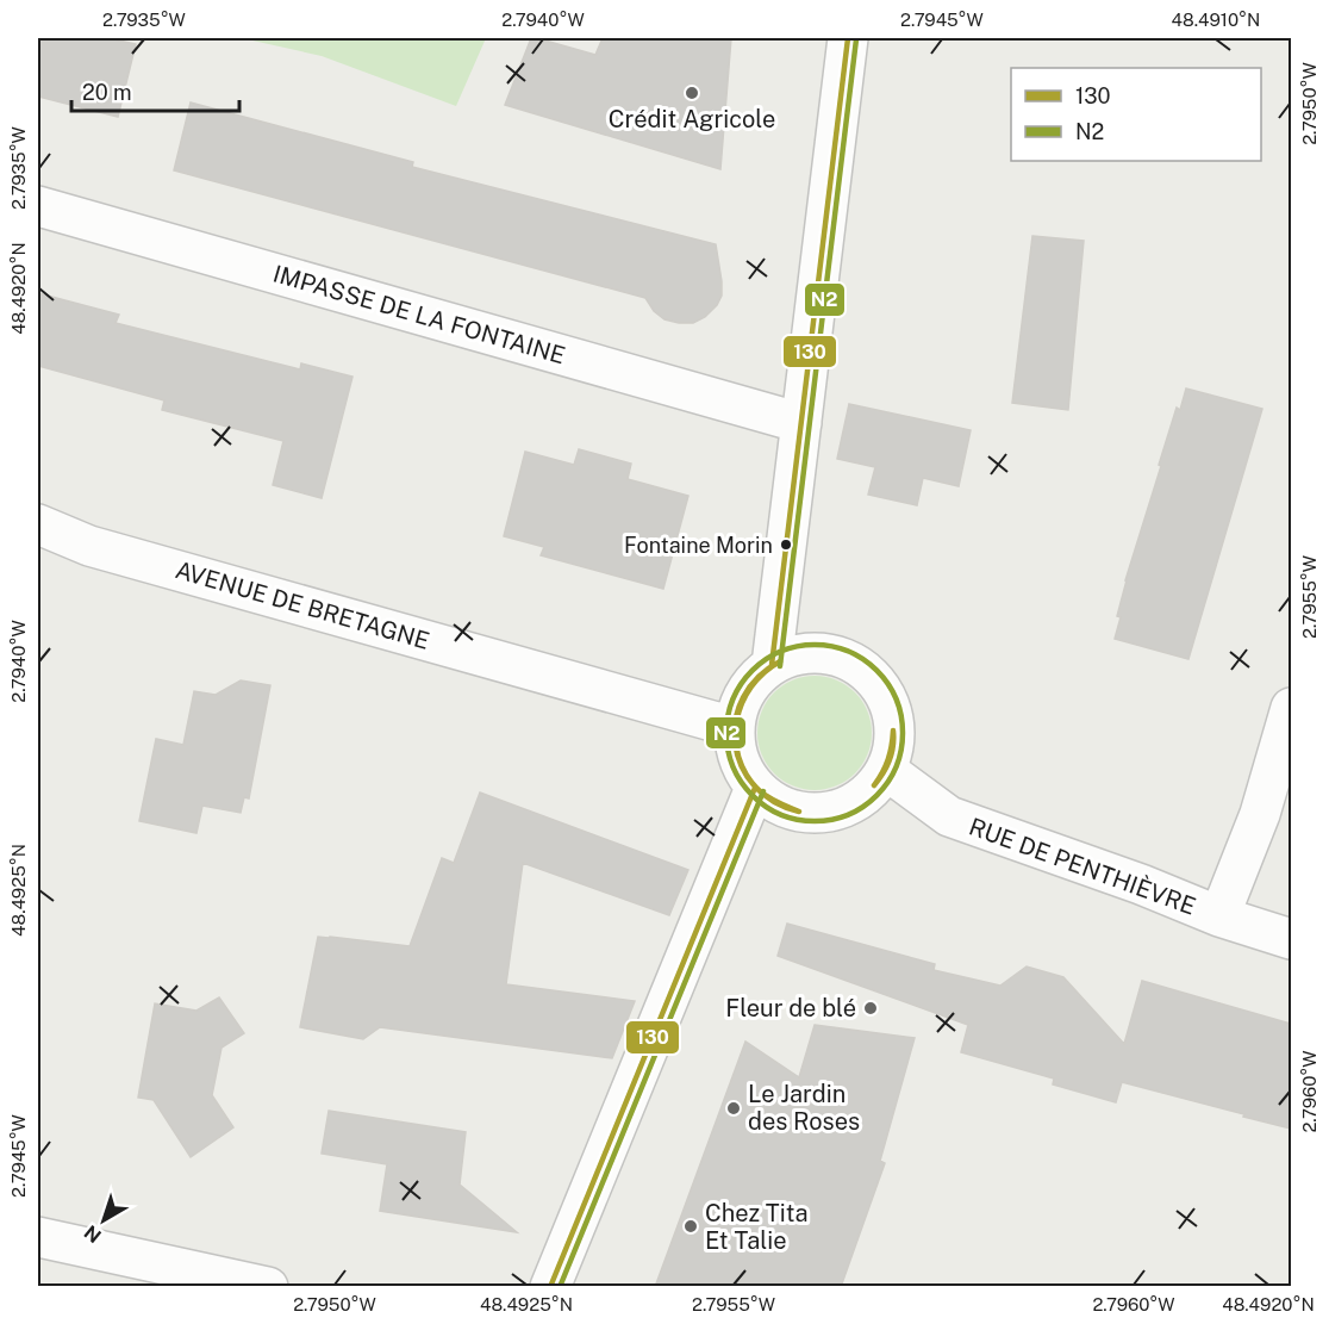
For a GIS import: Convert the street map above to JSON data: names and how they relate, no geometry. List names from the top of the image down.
{
  "streets": {
    "street": ["IMPASSE DE LA FONTAINE", "AVENUE DE BRETAGNE", "RUE DE PENTHIÈVRE"]
  },
  "crossings": [
    ["AVENUE DE BRETAGNE", "RUE DE PENTHIÈVRE"]
  ],
  "places": [
    "Crédit Agricole",
    "Fontaine Morin",
    "Fleur de blé",
    "Le Jardin des Roses",
    "Chez Tita Et Talie"
  ],
  "lines": ["transit line 130", "transit line N2"],
  "legend": ["130", "N2"],
  "scale_bar": "20 m",
  "north": "bottom left",
  "coordinates": [
    "2.7935°W",
    "2.7940°W",
    "2.7945°W",
    "48.4910°N",
    "2.7950°W",
    "48.4920°N",
    "2.7955°W",
    "48.4925°N",
    "2.7960°W"
  ]
}
